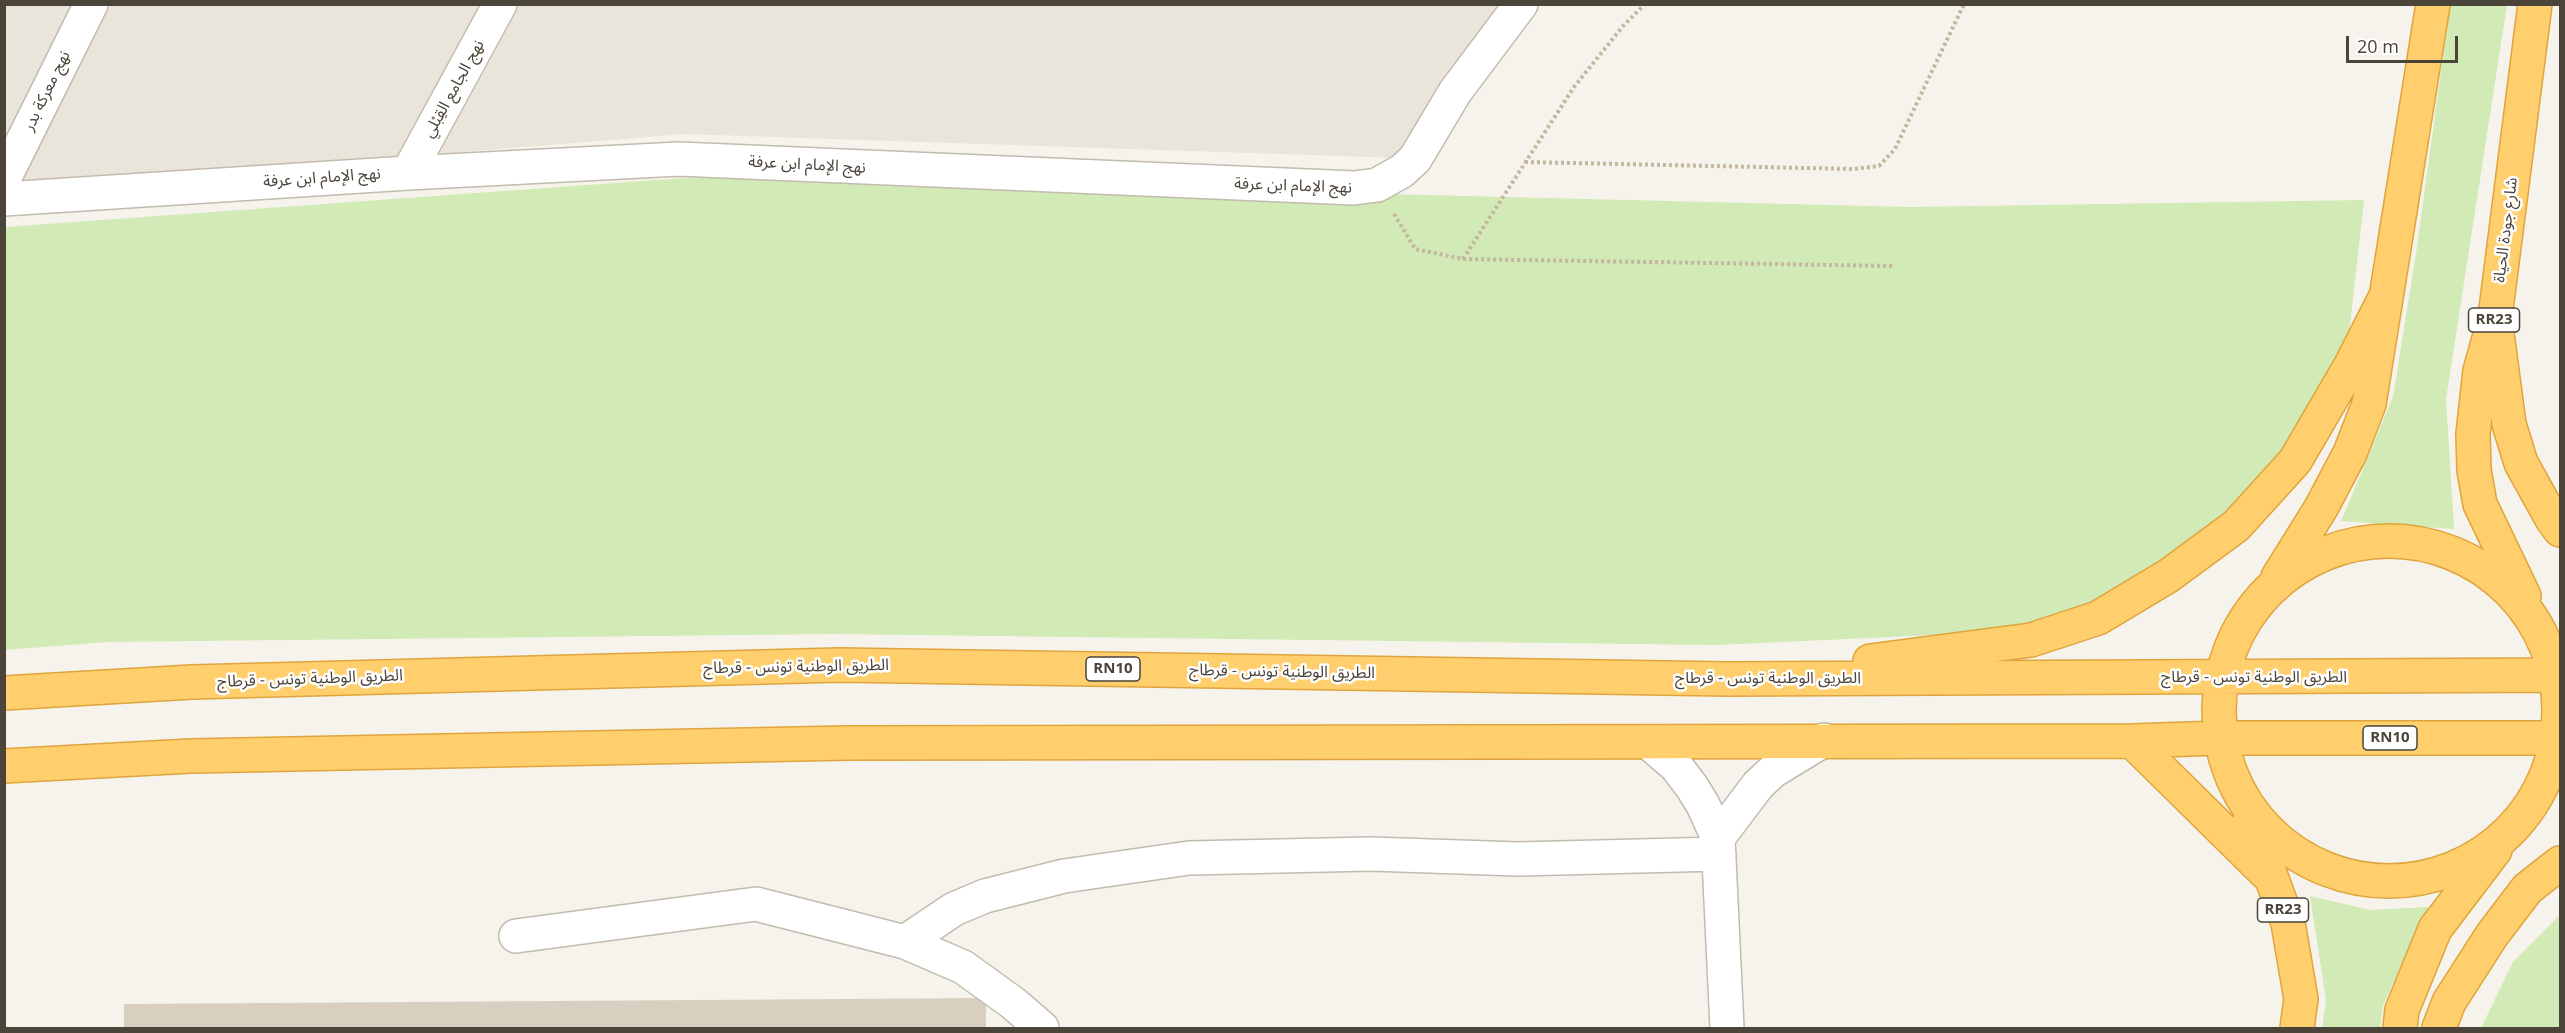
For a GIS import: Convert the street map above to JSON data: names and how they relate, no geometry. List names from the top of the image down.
{
  "streets": {
    "highway": [
      "شارع جودة الحياة",
      "RR23",
      "الطريق الوطنية تونس - قرطاج",
      "RN10"
    ],
    "street": ["نهج الجامع القِبْلي", "نهج معركة بدر", "نهج الإمام ابن عرفة"]
  },
  "crossings": [
    ["نهج الجامع القِبْلي", "نهج الإمام ابن عرفة"]
  ],
  "scale_bar": "20 m"
}
